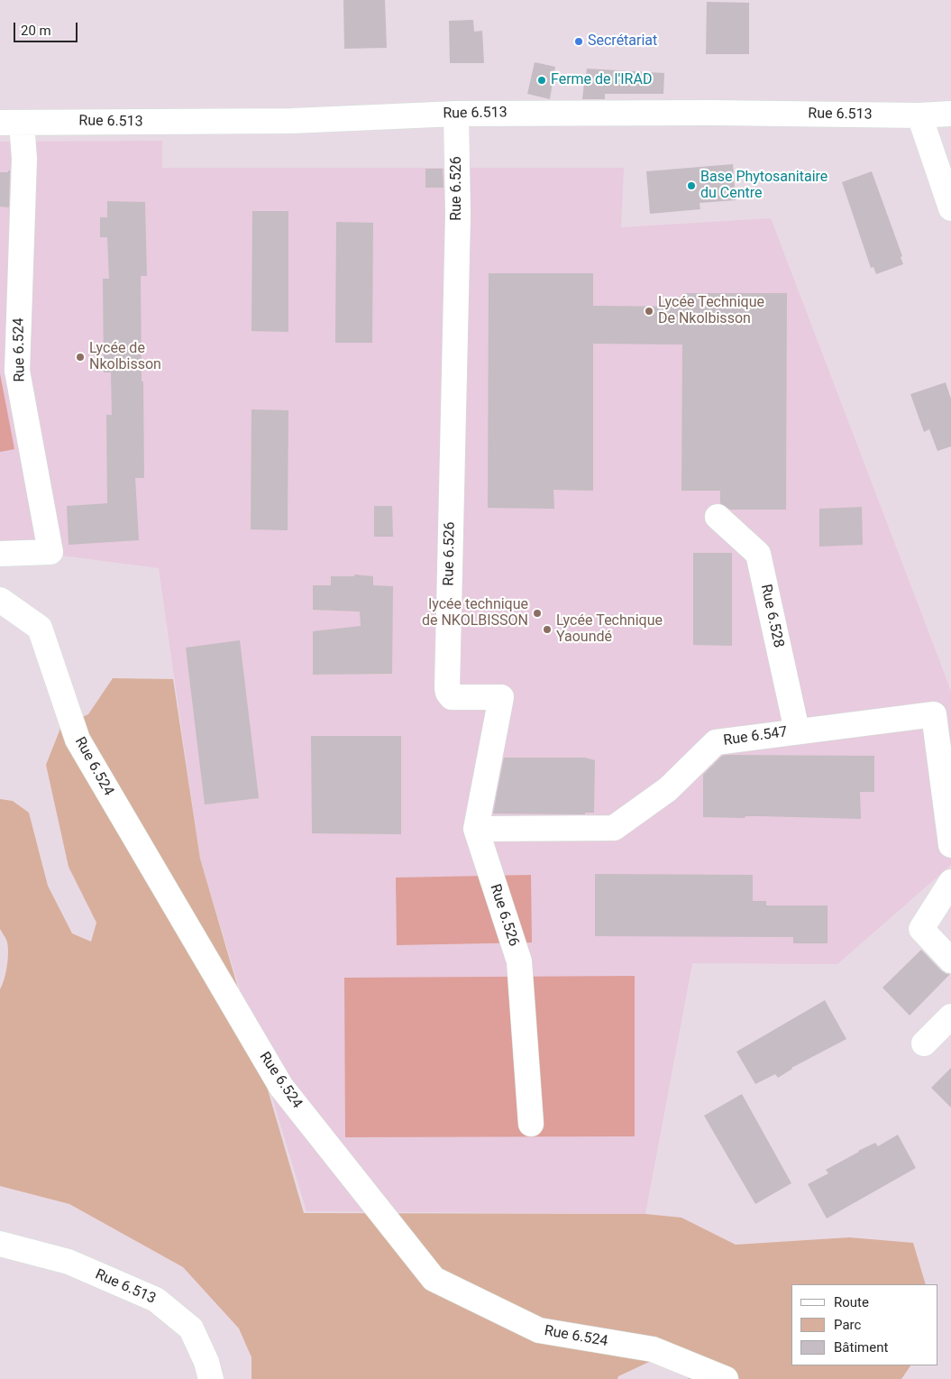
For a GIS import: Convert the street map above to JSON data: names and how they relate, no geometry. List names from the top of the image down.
{
  "streets": {
    "street": [
      "Rue 6.513",
      "Rue 6.526",
      "Rue 6.524",
      "Rue 6.528",
      "Rue 6.547"
    ]
  },
  "crossings": [
    ["Rue 6.513", "Rue 6.526"],
    ["Rue 6.513", "Rue 6.524"],
    ["Rue 6.526", "Rue 6.547"],
    ["Rue 6.528", "Rue 6.547"]
  ],
  "places": [
    "Secrétariat",
    "Ferme de l'IRAD",
    "Base Phytosanitaire du Centre",
    "Lycée Technique De Nkolbisson",
    "Lycée de Nkolbisson",
    "lycée technique de NKOLBISSON",
    "Lycée Technique Yaoundé"
  ],
  "legend": ["Route", "Parc", "Bâtiment"],
  "scale_bar": "20 m"
}
